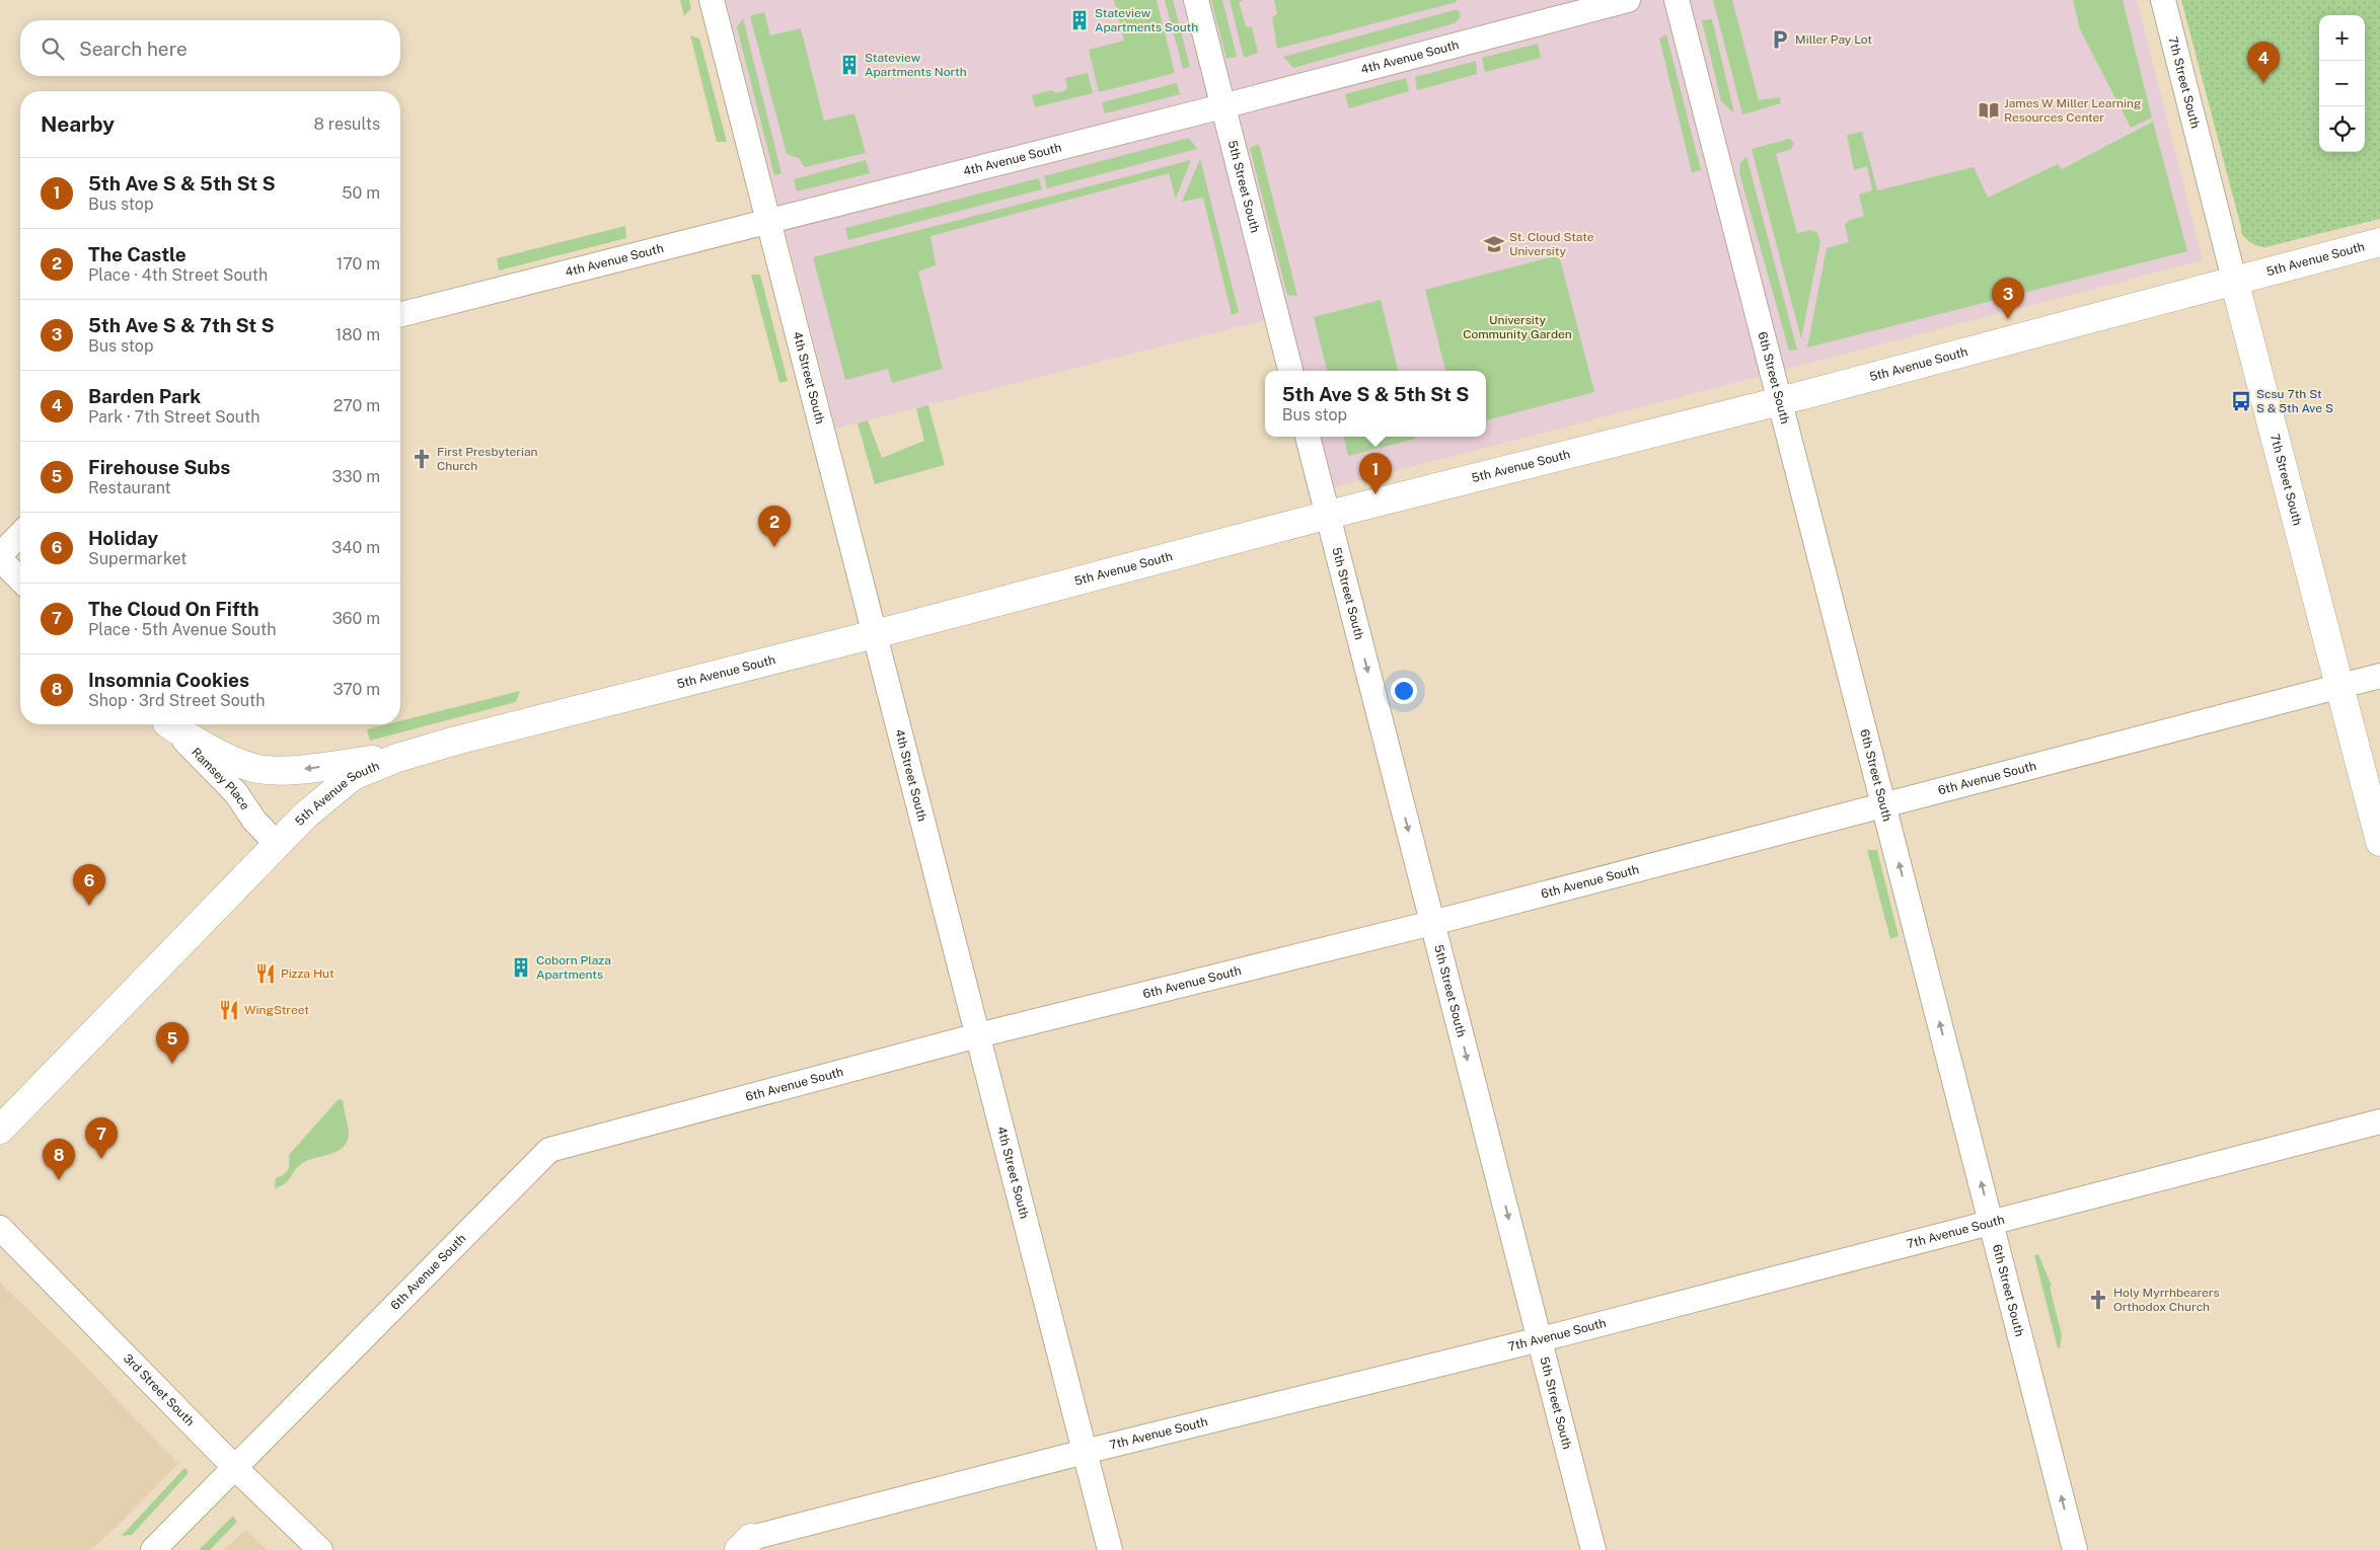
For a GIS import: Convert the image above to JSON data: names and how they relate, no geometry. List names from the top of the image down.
{
  "streets": {
    "street": [
      "4th Avenue South",
      "7th Street South",
      "5th Street South",
      "5th Avenue South",
      "4th Street South",
      "6th Street South",
      "6th Avenue South",
      "Ramsey Place",
      "7th Avenue South",
      "3rd Street South"
    ]
  },
  "crossings": [
    ["4th Avenue South", "5th Street South"],
    ["4th Avenue South", "4th Street South"],
    ["7th Street South", "5th Avenue South"],
    ["7th Street South", "6th Avenue South"],
    ["5th Street South", "5th Avenue South"],
    ["5th Street South", "6th Avenue South"],
    ["5th Street South", "7th Avenue South"],
    ["5th Avenue South", "4th Street South"],
    ["5th Avenue South", "6th Street South"],
    ["5th Avenue South", "Ramsey Place"],
    ["4th Street South", "6th Avenue South"],
    ["4th Street South", "7th Avenue South"],
    ["6th Street South", "6th Avenue South"],
    ["6th Street South", "7th Avenue South"],
    ["6th Avenue South", "3rd Street South"]
  ],
  "one_way": ["5th Street South", "6th Street South"],
  "parks": ["University Community Garden"],
  "places": {
    "building": ["Stateview Apartments South", "Stateview Apartments North", "Coborn Plaza Apartments"],
    "parking": ["Miller Pay Lot"],
    "library": ["James W Miller Learning Resources Center"],
    "school or university": ["St. Cloud State University"],
    "bus stop": ["Scsu 7th St S & 5th Ave S"],
    "church": ["First Presbyterian Church", "Holy Myrrhbearers Orthodox Church"],
    "restaurant": ["Pizza Hut", "WingStreet"]
  },
  "page": {
    "map_buttons": ["+", "−"],
    "search": "Search here",
    "pins": [
      "4",
      "3",
      "1",
      "2",
      "6",
      "5",
      "7",
      "8"
    ],
    "heading": ["Nearby", "8 results"],
    "list": [
      {
        "mark": "1",
        "name": "5th Ave S & 5th St S",
        "note": "Bus stop",
        "value": "50 m"
      },
      {
        "mark": "2",
        "name": "The Castle",
        "note": "Place · 4th Street South",
        "value": "170 m"
      },
      {
        "mark": "3",
        "name": "5th Ave S & 7th St S",
        "note": "Bus stop",
        "value": "180 m"
      },
      {
        "mark": "4",
        "name": "Barden Park",
        "note": "Park · 7th Street South",
        "value": "270 m"
      },
      {
        "mark": "5",
        "name": "Firehouse Subs",
        "note": "Restaurant",
        "value": "330 m"
      },
      {
        "mark": "6",
        "name": "Holiday",
        "note": "Supermarket",
        "value": "340 m"
      },
      {
        "mark": "7",
        "name": "The Cloud On Fifth",
        "note": "Place · 5th Avenue South",
        "value": "360 m"
      },
      {
        "mark": "8",
        "name": "Insomnia Cookies",
        "note": "Shop · 3rd Street South",
        "value": "370 m"
      }
    ],
    "popup": ["5th Ave S & 5th St S", "Bus stop"]
  }
}
